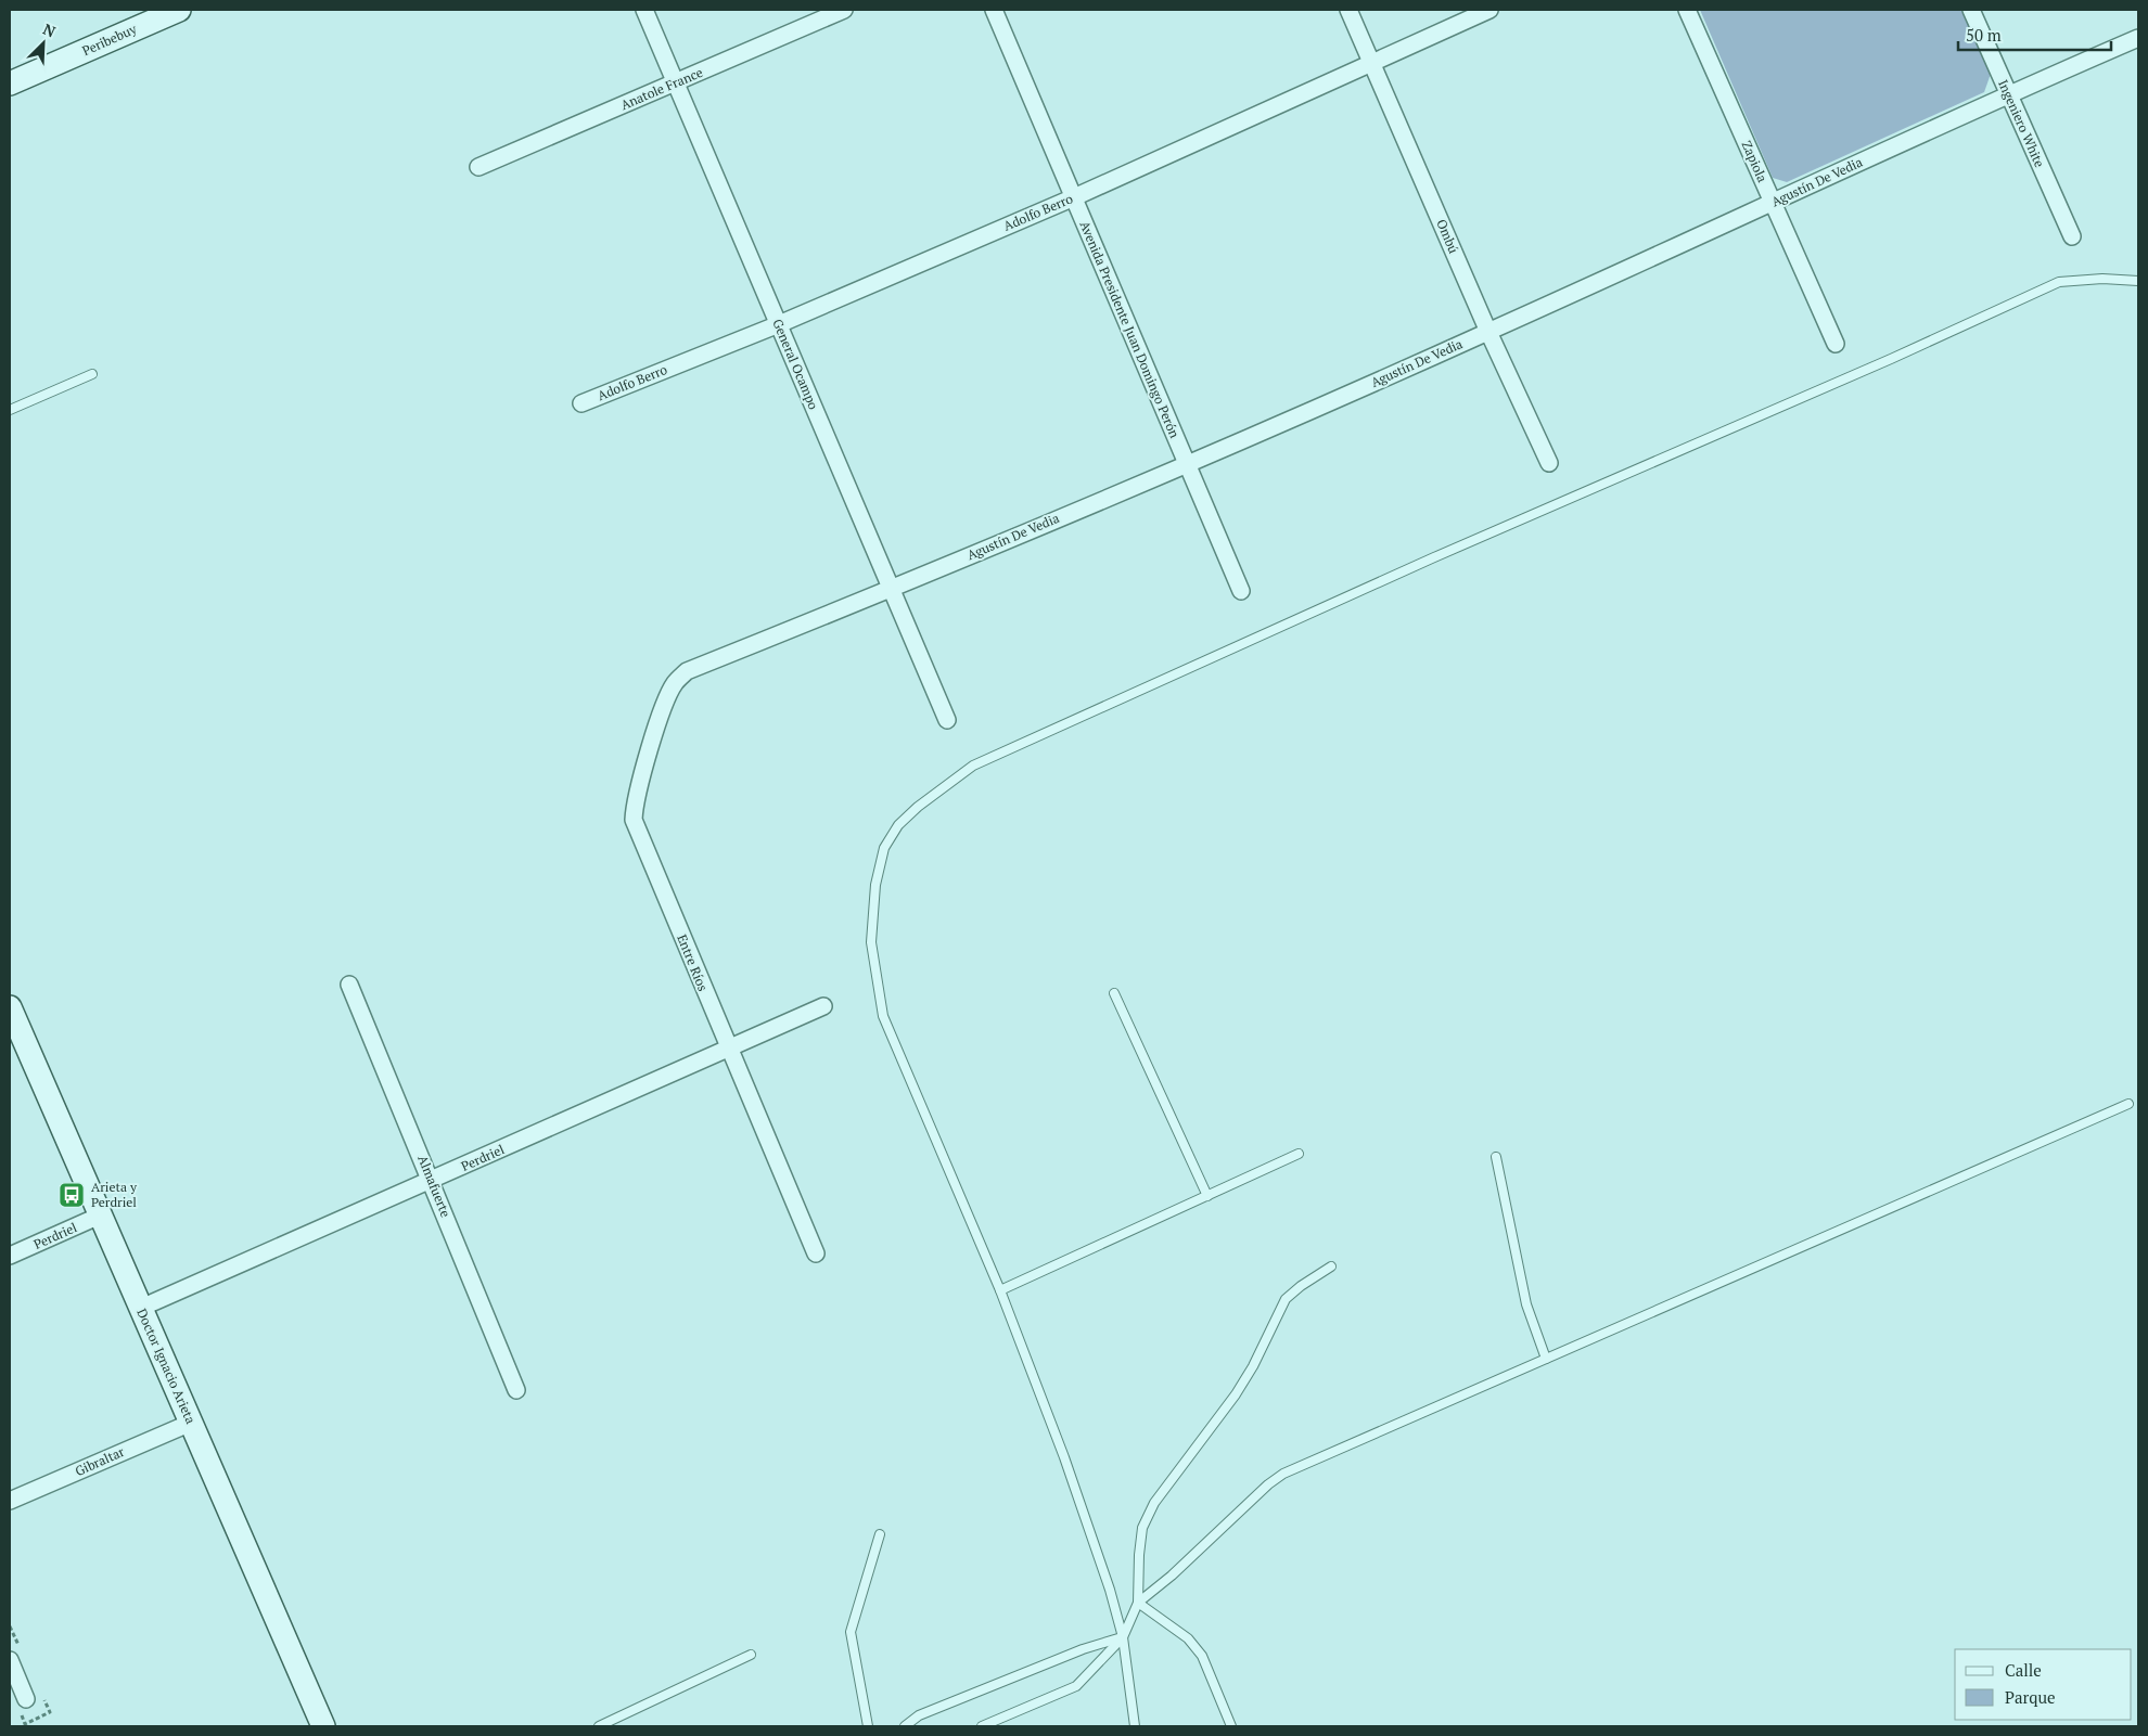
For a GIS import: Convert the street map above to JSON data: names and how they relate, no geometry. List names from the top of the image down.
{
  "streets": {
    "street": [
      "Peribebuy",
      "Anatole France",
      "Ingeniero White",
      "Zapiola",
      "Agustín De Vedia",
      "Adolfo Berro",
      "Ombú",
      "Avenida Presidente Juan Domingo Perón",
      "General Ocampo",
      "Entre Ríos",
      "Perdriel",
      "Almafuerte",
      "Doctor Ignacio Arieta",
      "Gibraltar"
    ]
  },
  "crossings": [
    ["Anatole France", "General Ocampo"],
    ["Ingeniero White", "Agustín De Vedia"],
    ["Zapiola", "Agustín De Vedia"],
    ["Agustín De Vedia", "Ombú"],
    ["Agustín De Vedia", "Avenida Presidente Juan Domingo Perón"],
    ["Agustín De Vedia", "General Ocampo"],
    ["Agustín De Vedia", "Entre Ríos"],
    ["Adolfo Berro", "Ombú"],
    ["Adolfo Berro", "Avenida Presidente Juan Domingo Perón"],
    ["Adolfo Berro", "General Ocampo"],
    ["Entre Ríos", "Perdriel"],
    ["Perdriel", "Almafuerte"],
    ["Perdriel", "Doctor Ignacio Arieta"],
    ["Doctor Ignacio Arieta", "Gibraltar"]
  ],
  "places": {
    "bus stop": ["Arieta y Perdriel"]
  },
  "legend": ["Calle", "Parque"],
  "scale_bar": "50 m",
  "north": "top right"
}
